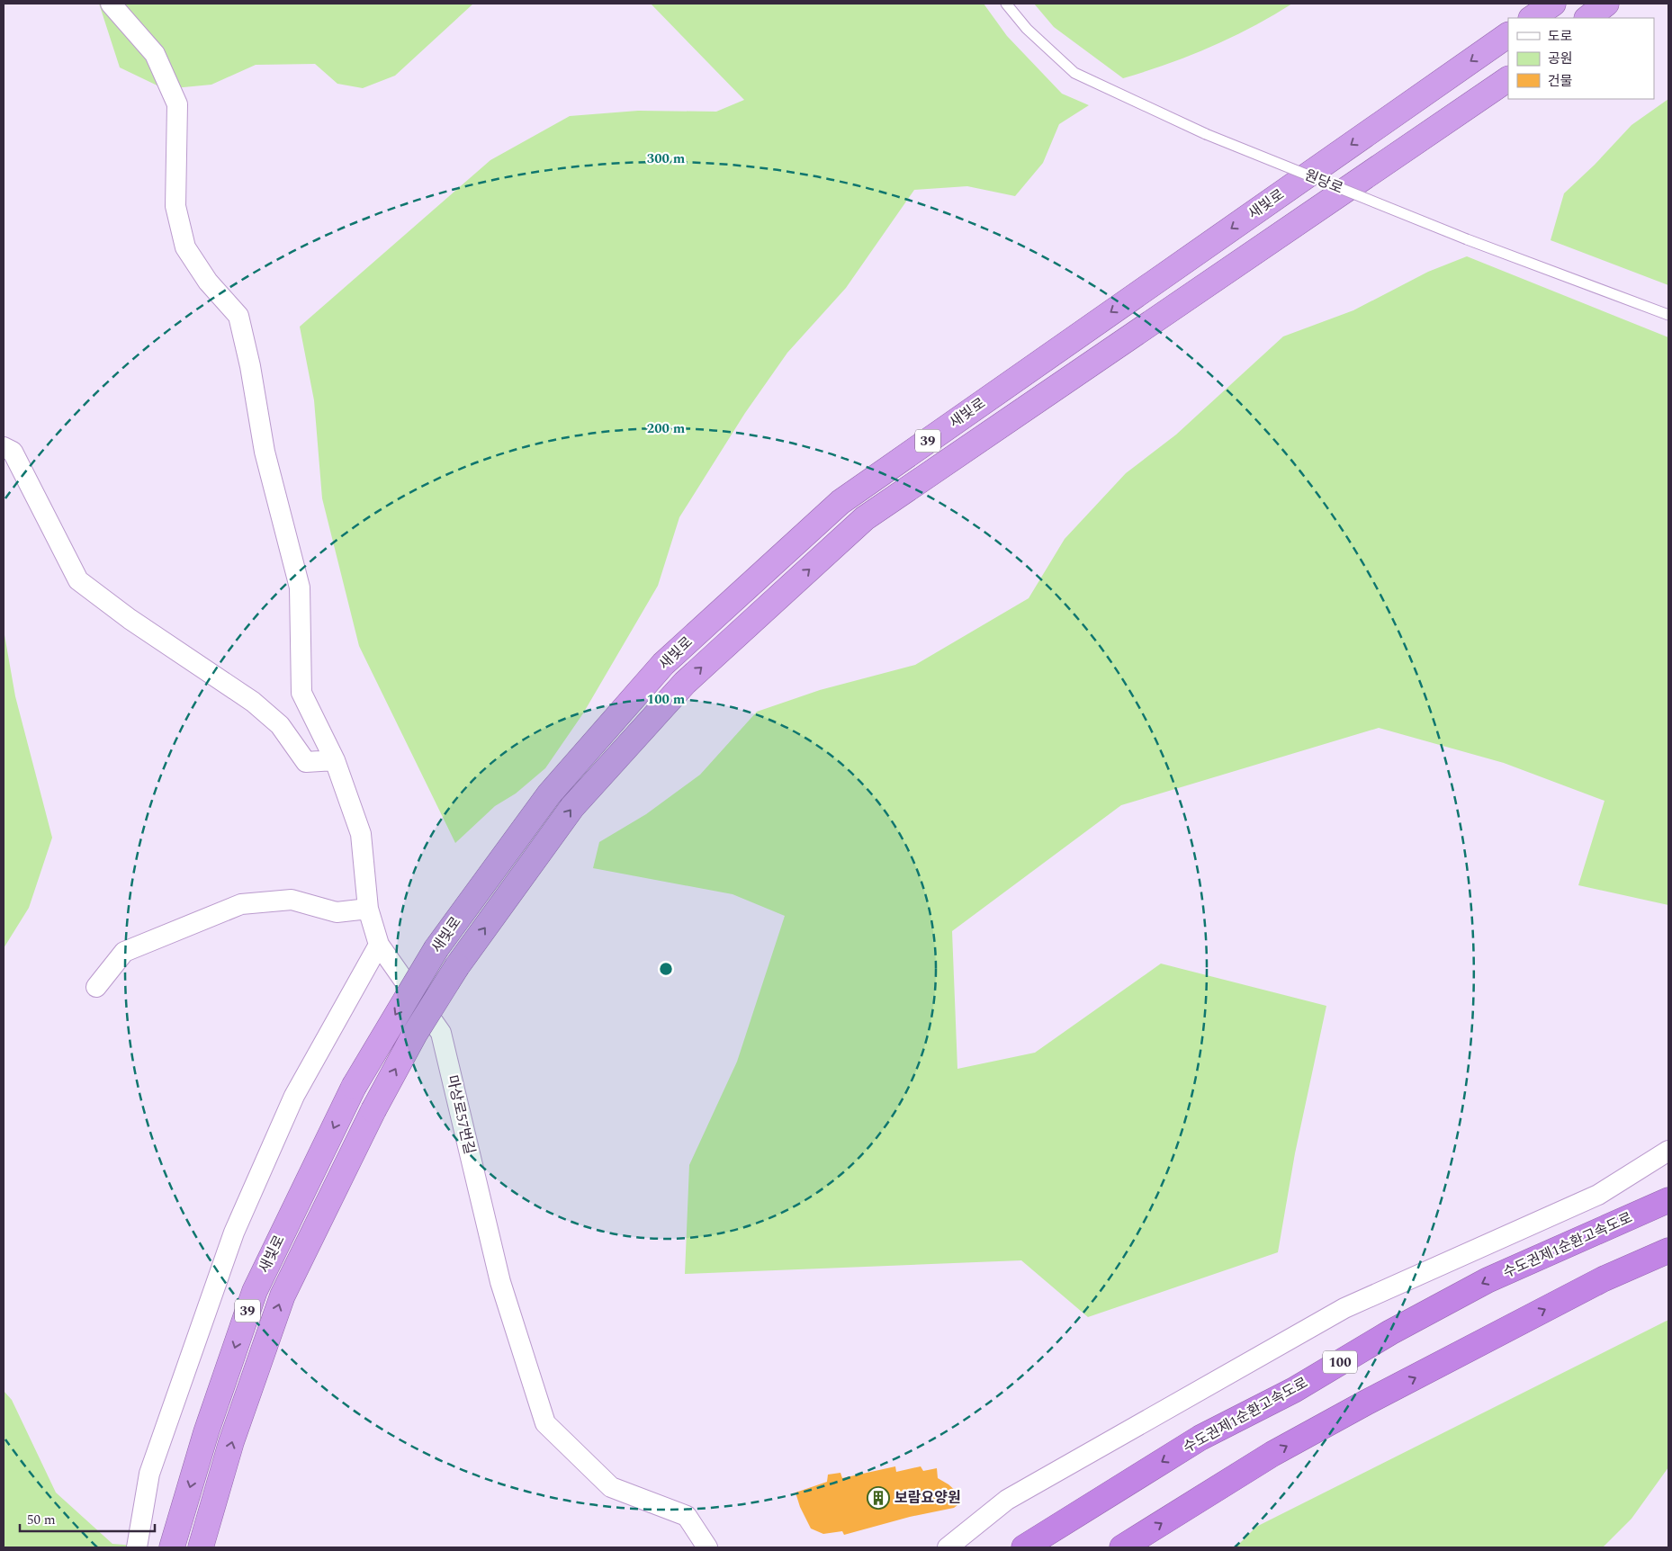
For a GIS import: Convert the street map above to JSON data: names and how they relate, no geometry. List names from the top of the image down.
{
  "streets": {
    "highway": [
      "새빛로",
      "39",
      "수도권제1순환고속도로",
      "100"
    ],
    "street": ["마상로57번길"],
    "lane": ["원당로"]
  },
  "places": {
    "building": ["보람요양원"]
  },
  "legend": ["도로", "공원", "건물"],
  "scale_bar": "50 m",
  "rings": ["300 m", "200 m", "100 m"]
}
